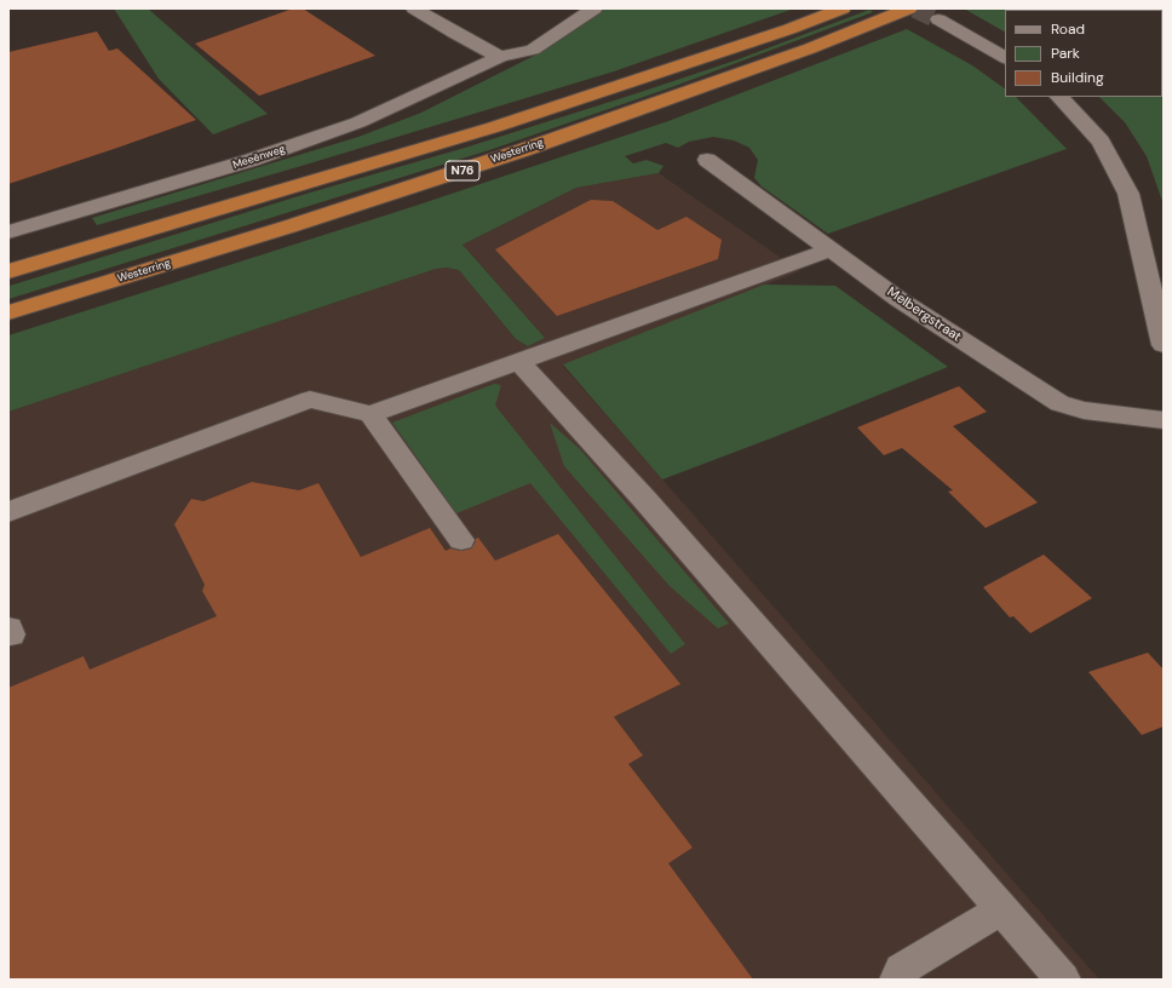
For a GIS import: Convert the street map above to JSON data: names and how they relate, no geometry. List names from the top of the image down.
{
  "streets": {
    "highway": ["Westerring", "N76"],
    "street": ["Meeënweg", "Melbergstraat"]
  },
  "legend": ["Road", "Park", "Building"]
}
